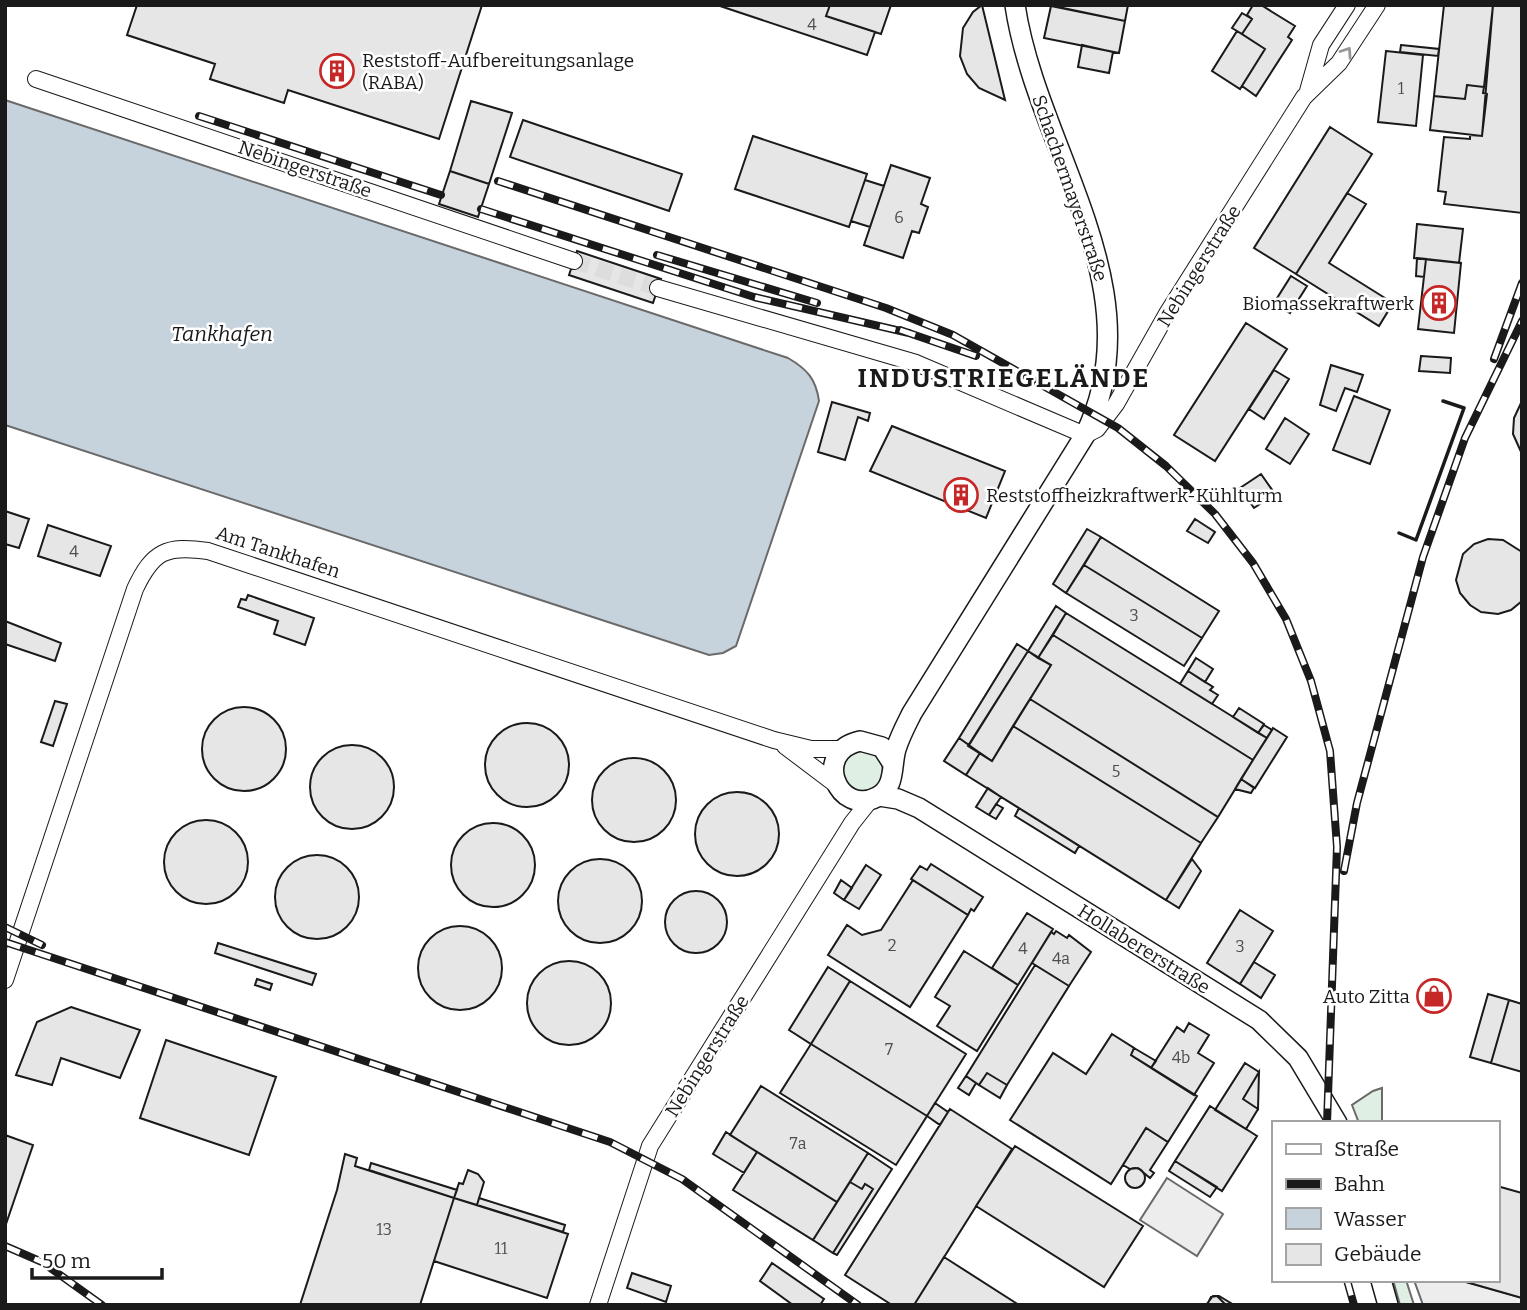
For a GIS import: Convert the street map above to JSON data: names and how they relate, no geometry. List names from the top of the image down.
{
  "streets": {
    "street": [
      "Nebingerstraße",
      "Schachermayerstraße",
      "Am Tankhafen",
      "Hollabererstraße"
    ]
  },
  "crossings": [
    ["Nebingerstraße", "Schachermayerstraße"],
    ["Nebingerstraße", "Am Tankhafen"],
    ["Nebingerstraße", "Hollabererstraße"],
    ["Am Tankhafen", "Hollabererstraße"]
  ],
  "districts": ["INDUSTRIEGELÄNDE"],
  "water": ["Tankhafen"],
  "places": {
    "building": ["Reststoff-Aufbereitungsanlage (RABA)", "Biomassekraftwerk", "Reststoffheizkraftwerk-Kühlturm"],
    "shop": ["Auto Zitta"]
  },
  "house_numbers": [
    "4",
    "1",
    "6",
    "4",
    "3",
    "5",
    "2",
    "3",
    "4",
    "4a",
    "7",
    "4b",
    "7a",
    "13",
    "11"
  ],
  "legend": [
    "Straße",
    "Bahn",
    "Wasser",
    "Gebäude"
  ],
  "scale_bar": "50 m"
}
